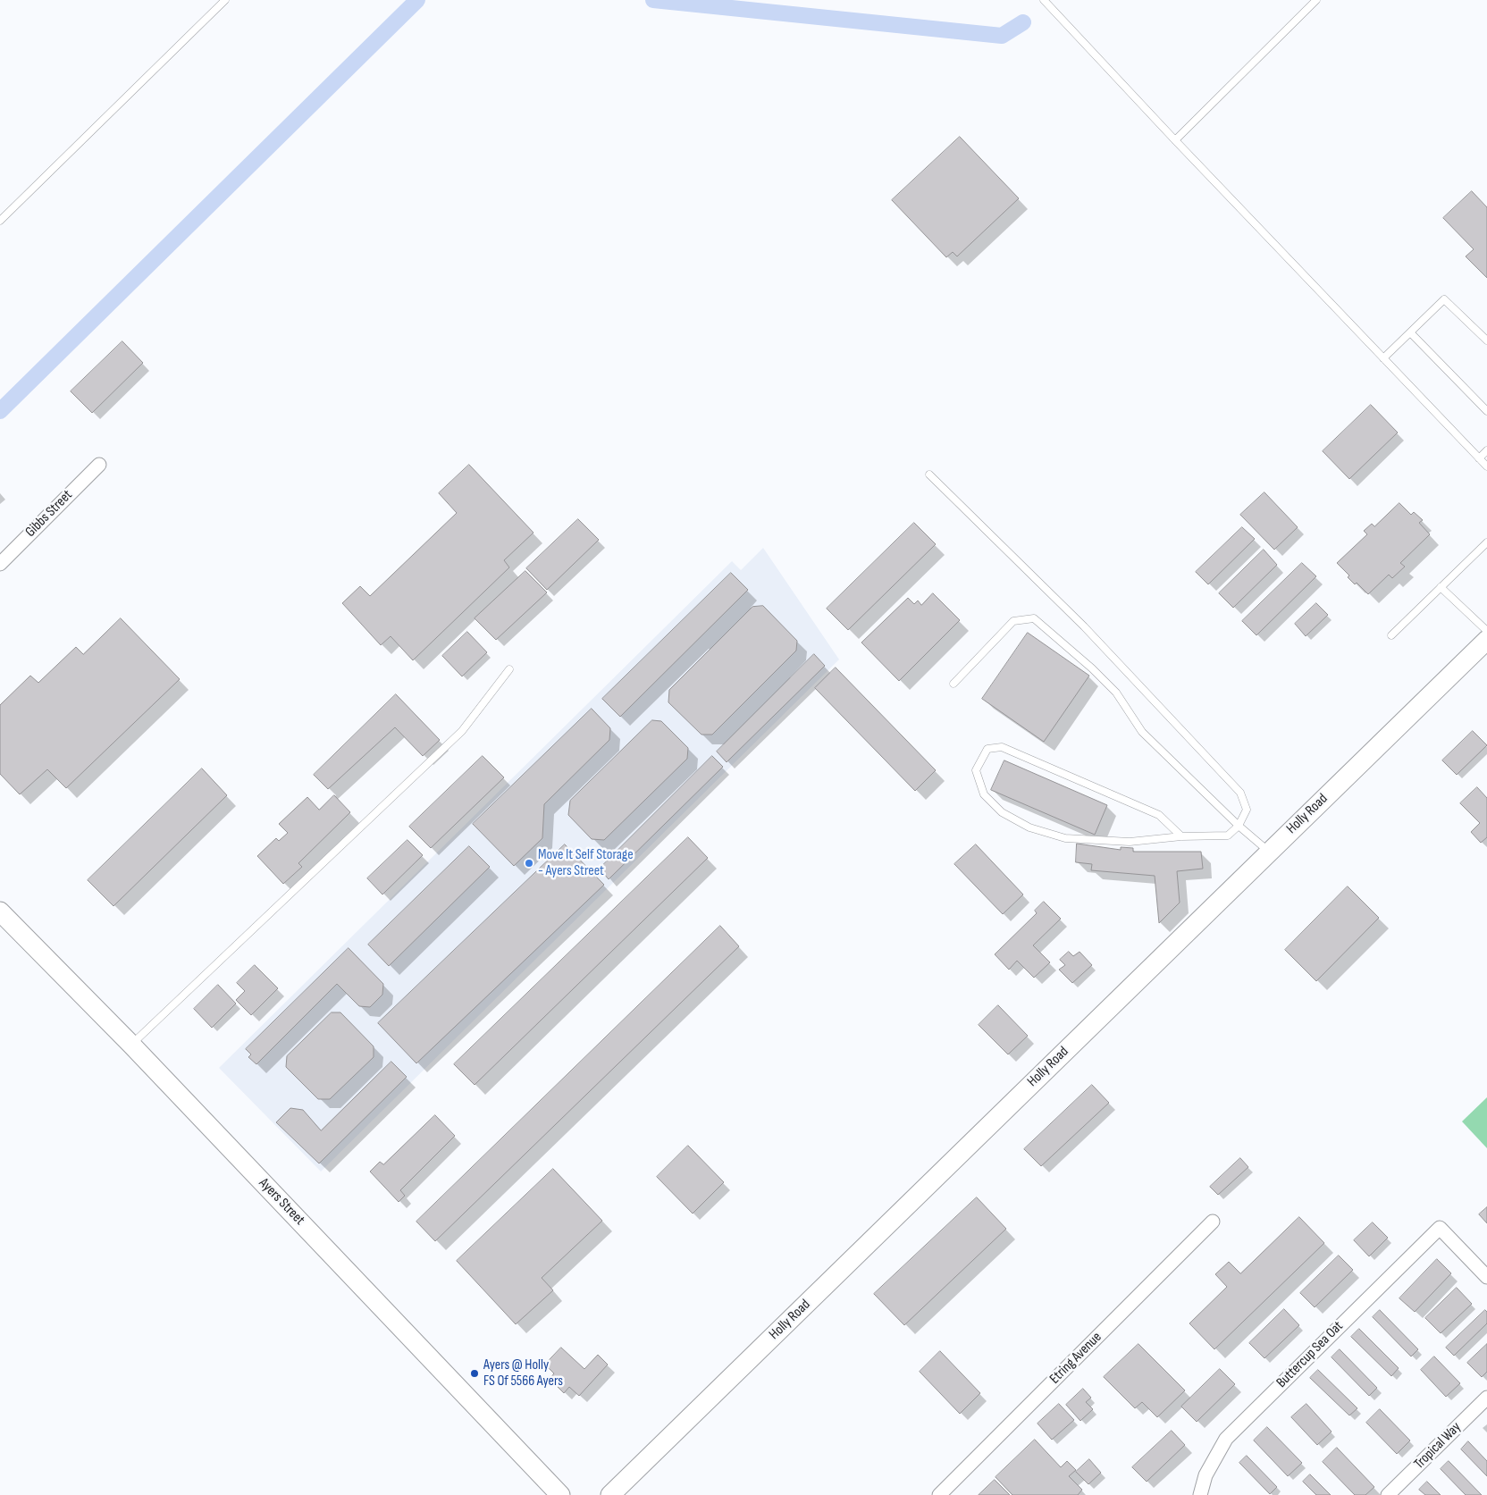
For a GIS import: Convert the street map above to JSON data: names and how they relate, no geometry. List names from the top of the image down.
{
  "streets": {
    "main road": ["Holly Road", "Ayers Street"],
    "street": [
      "Gibbs Street",
      "Buttercup Sea Oat",
      "Etring Avenue",
      "Tropical Way"
    ]
  },
  "places": ["Move It Self Storage - Ayers Street", "Ayers @ Holly FS Of 5566 Ayers"]
}
